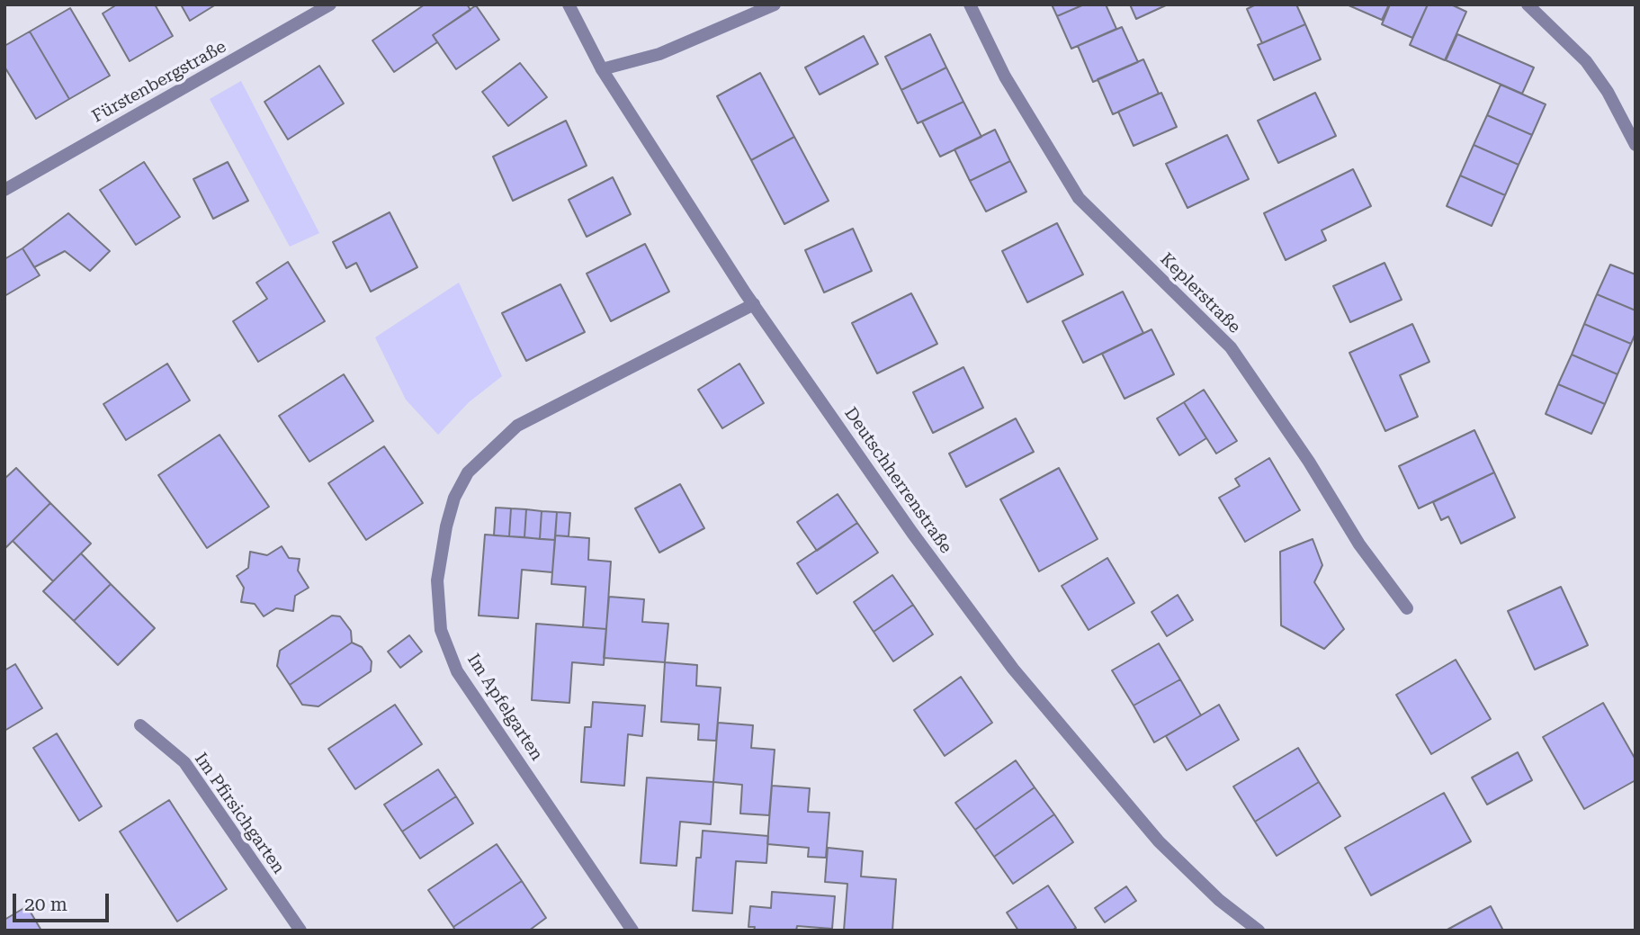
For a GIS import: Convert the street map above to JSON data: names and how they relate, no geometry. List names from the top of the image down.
{
  "streets": {
    "street": [
      "Fürstenbergstraße",
      "Keplerstraße",
      "Deutschherrenstraße",
      "Im Apfelgarten",
      "Im Pfirsichgarten"
    ]
  },
  "crossings": [
    ["Deutschherrenstraße", "Im Apfelgarten"]
  ],
  "scale_bar": "20 m"
}
